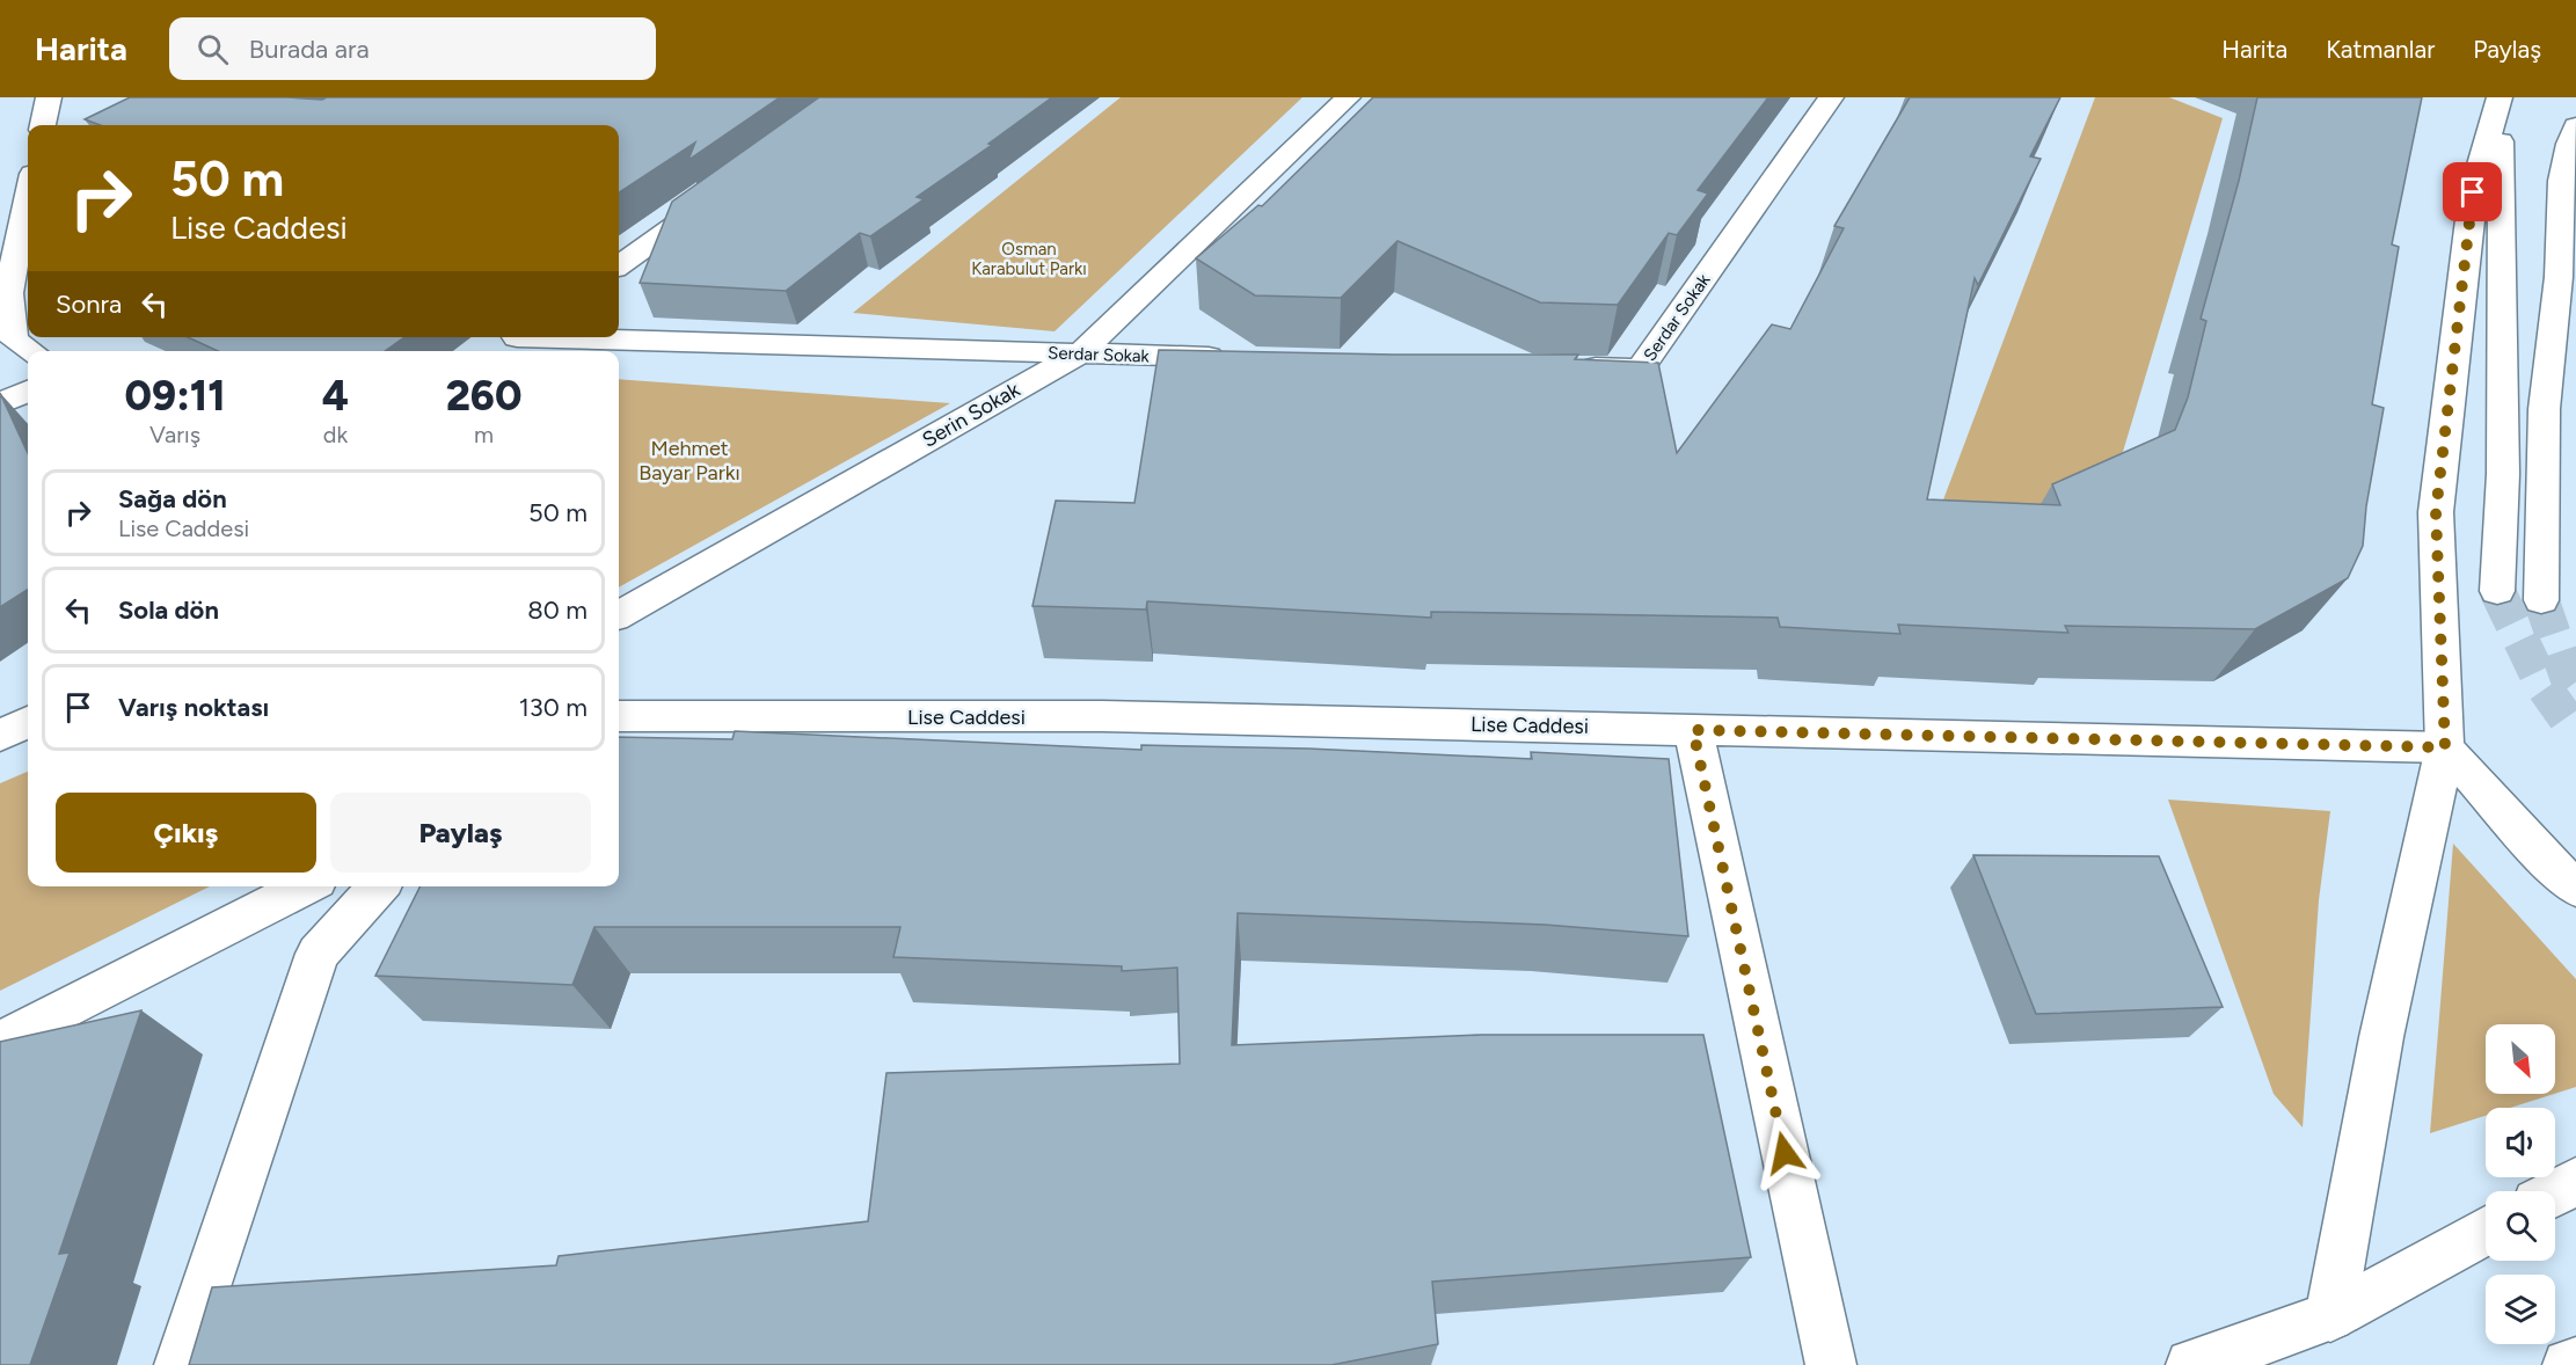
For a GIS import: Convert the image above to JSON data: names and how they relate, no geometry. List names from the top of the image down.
{
  "streets": {
    "street": ["Serdar Sokak", "Serin Sokak", "Lise Caddesi"]
  },
  "crossings": [
    ["Serdar Sokak", "Serin Sokak"]
  ],
  "parks": ["Osman Karabulut Parkı", "Mehmet Bayar Parkı"],
  "north": "bottom right",
  "page": {
    "header": "Harita",
    "search": "Burada ara",
    "nav": ["Harita", "Katmanlar", "Paylaş"],
    "turn": ["50 m", "Lise Caddesi"],
    "then": "Sonra",
    "eta": [
      "09:11",
      "Varış",
      "4",
      "dk",
      "260",
      "m"
    ],
    "list": [
      {
        "name": "Sağa dön",
        "note": "Lise Caddesi",
        "value": "50 m"
      },
      {
        "name": "Sola dön",
        "value": "80 m"
      },
      {
        "name": "Varış noktası",
        "value": "130 m"
      }
    ],
    "buttons": ["Çıkış", "Paylaş"]
  }
}
